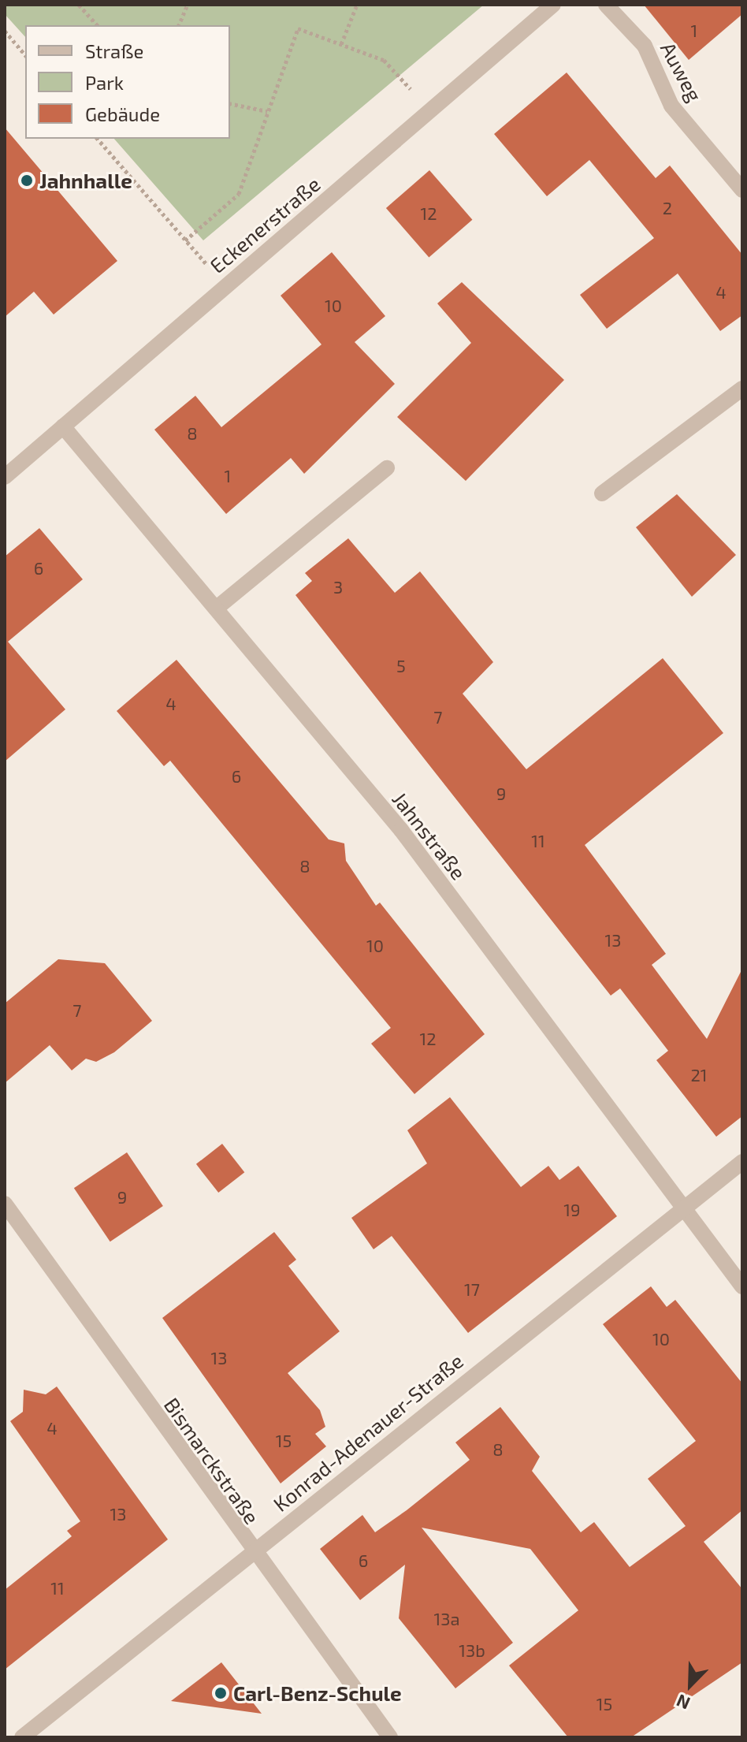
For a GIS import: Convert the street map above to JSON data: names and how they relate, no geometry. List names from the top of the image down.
{
  "streets": {
    "street": [
      "Auweg",
      "Eckenerstraße",
      "Jahnstraße",
      "Konrad-Adenauer-Straße",
      "Bismarckstraße"
    ]
  },
  "crossings": [
    ["Eckenerstraße", "Jahnstraße"],
    ["Jahnstraße", "Konrad-Adenauer-Straße"],
    ["Konrad-Adenauer-Straße", "Bismarckstraße"]
  ],
  "places": ["Jahnhalle", "Carl-Benz-Schule"],
  "house_numbers": [
    "1",
    "2",
    "12",
    "4",
    "10",
    "8",
    "1",
    "6",
    "3",
    "5",
    "4",
    "7",
    "6",
    "9",
    "11",
    "8",
    "13",
    "10",
    "7",
    "12",
    "21",
    "9",
    "19",
    "17",
    "10",
    "13",
    "4",
    "15",
    "8",
    "13",
    "6",
    "11",
    "13a",
    "13b",
    "15"
  ],
  "legend": ["Straße", "Park", "Gebäude"],
  "north": "bottom left"
}
